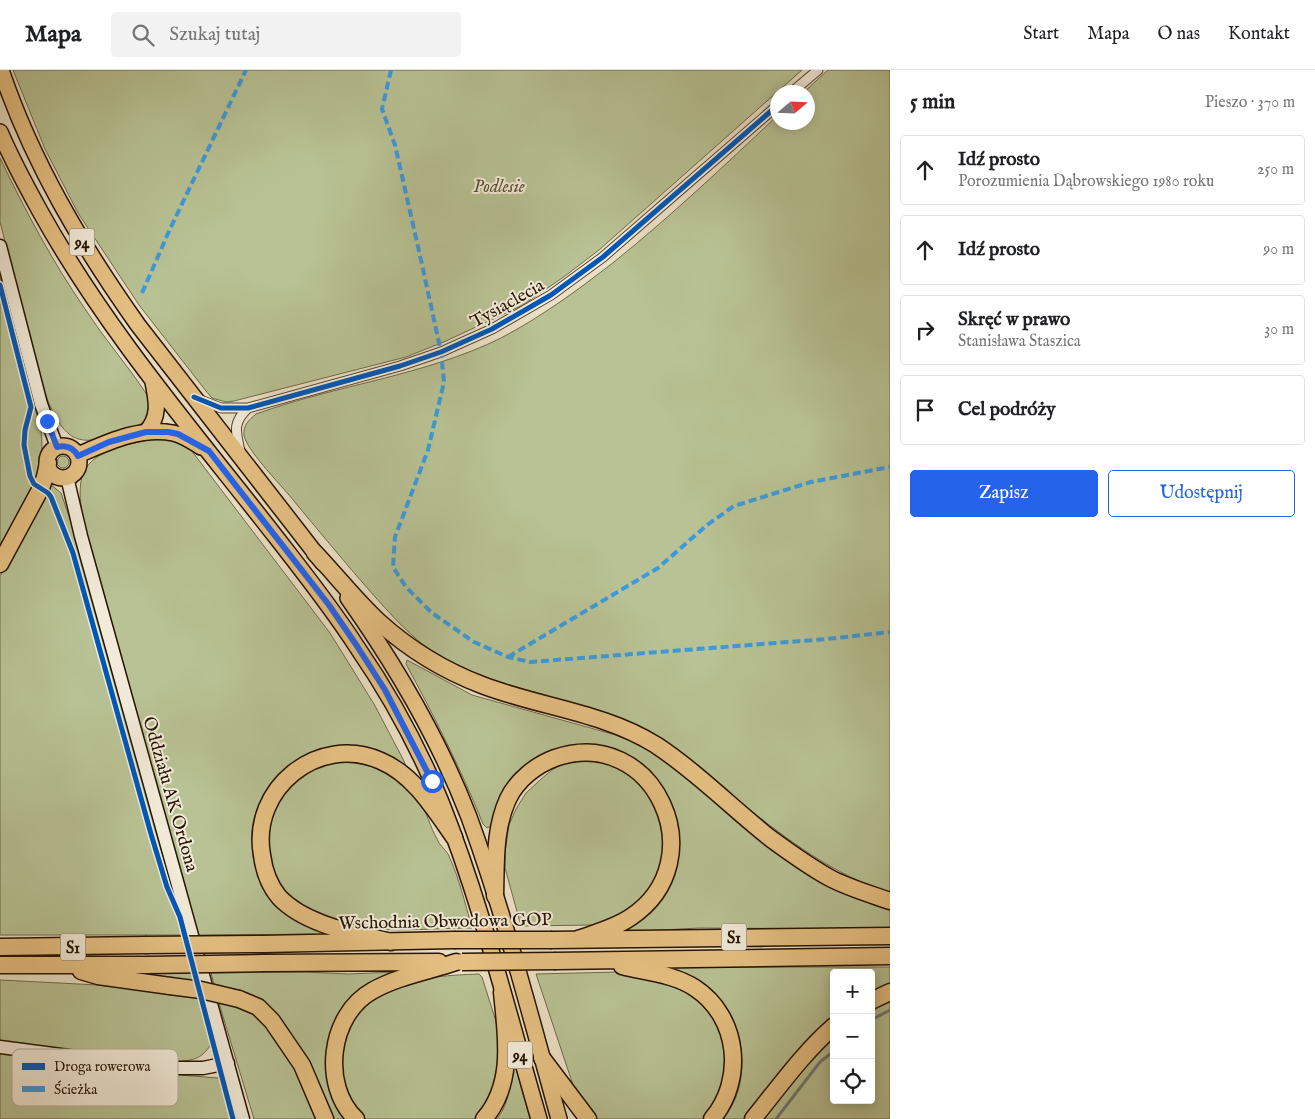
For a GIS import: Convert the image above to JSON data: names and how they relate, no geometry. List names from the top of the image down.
{
  "streets": {
    "highway": ["Wschodnia Obwodowa GOP", "S1"],
    "main road": ["94"],
    "street": ["Tysiąclecia", "Oddziału AK Ordona"]
  },
  "crossings": [
    ["94", "Tysiąclecia"]
  ],
  "parks": ["Podlesie"],
  "legend": ["Droga rowerowa", "Ścieżka"],
  "north": "right",
  "page": {
    "header": "Mapa",
    "search": "Szukaj tutaj",
    "nav": [
      "Start",
      "Mapa",
      "O nas",
      "Kontakt"
    ],
    "heading": ["5 min", "Pieszo · 370 m"],
    "list": [
      ["Idź prosto", "Porozumienia Dąbrowskiego 1980 roku", "250 m"],
      ["Idź prosto", "90 m"],
      ["Skręć w prawo", "Stanisława Staszica", "30 m"],
      "Cel podróży"
    ],
    "buttons": ["Zapisz", "Udostępnij"],
    "map_buttons": ["+", "−"]
  }
}
